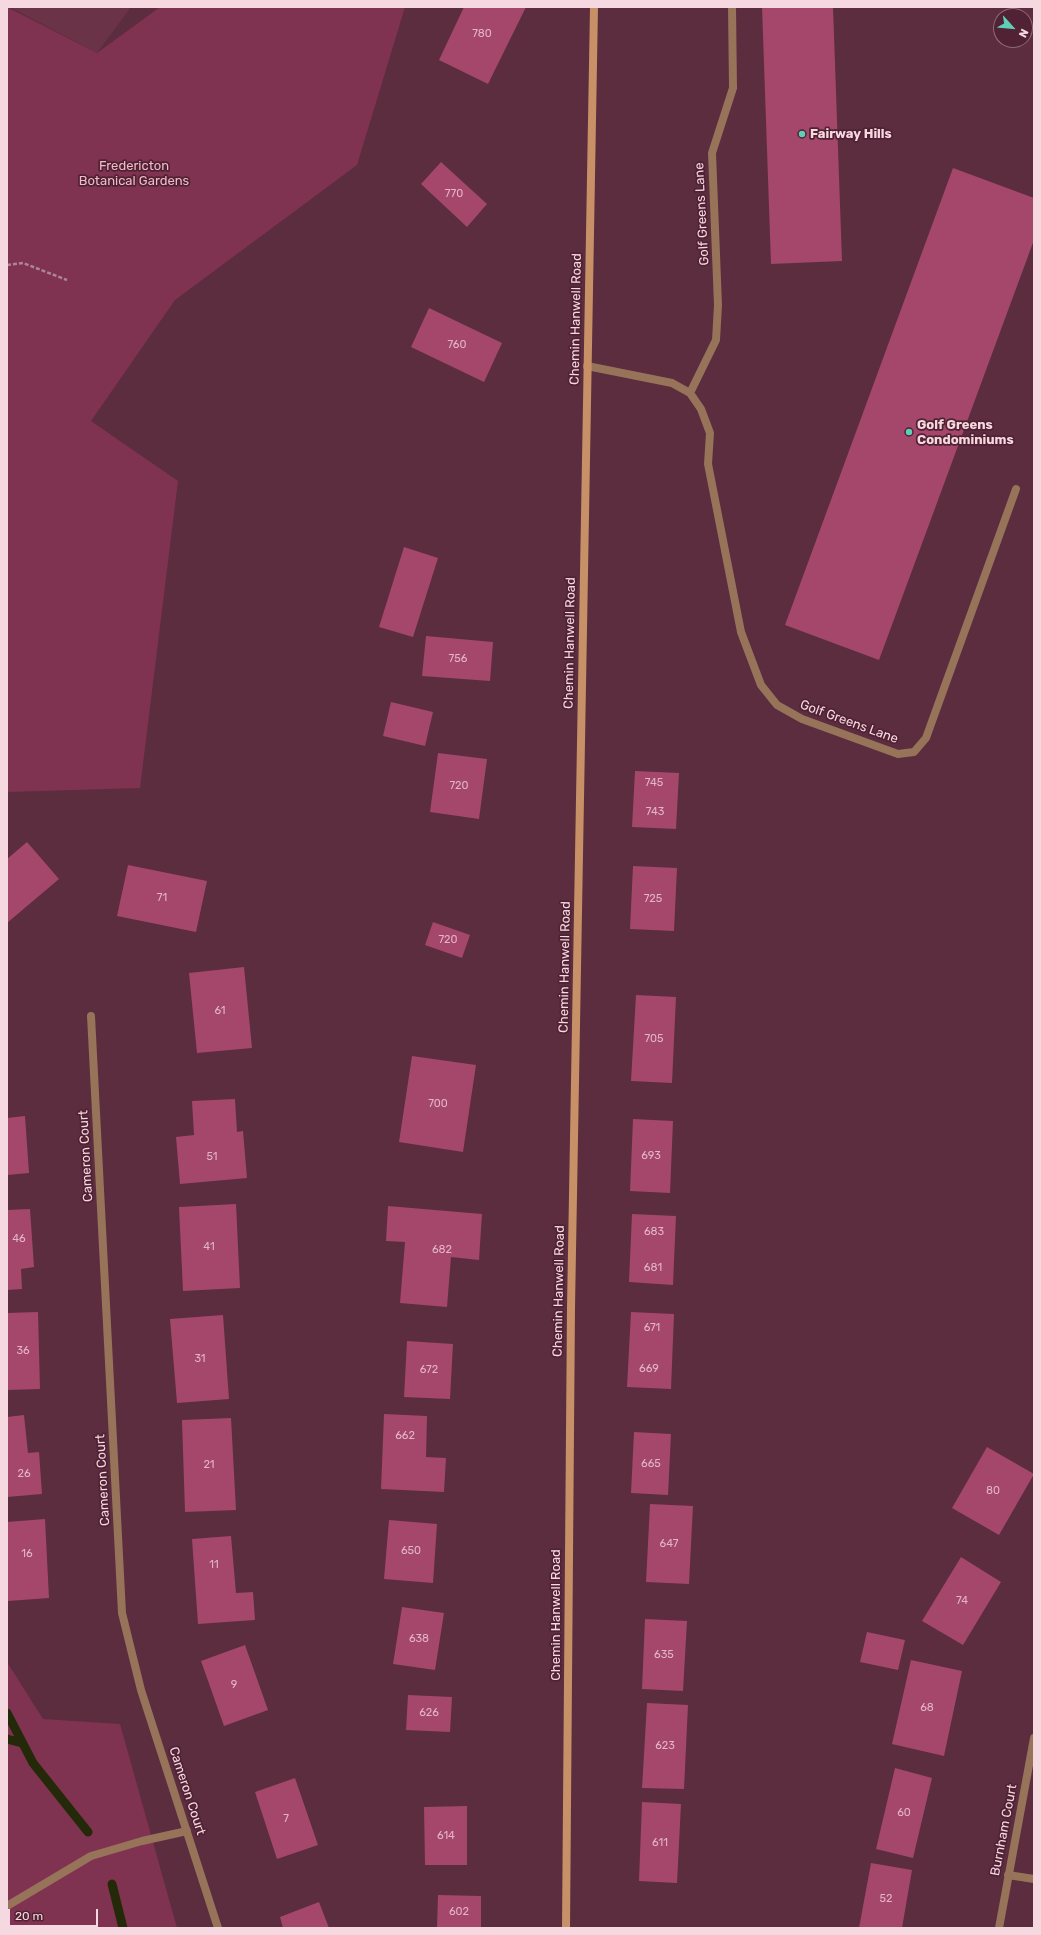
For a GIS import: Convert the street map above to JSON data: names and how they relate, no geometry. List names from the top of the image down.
{
  "streets": {
    "main road": ["Chemin Hanwell Road"],
    "street": ["Golf Greens Lane", "Cameron Court", "Burnham Court"]
  },
  "crossings": [
    ["Golf Greens Lane", "Chemin Hanwell Road"]
  ],
  "parks": ["Fredericton Botanical Gardens"],
  "places": ["Fairway Hills", "Golf Greens Condominiums"],
  "house_numbers": [
    "780",
    "770",
    "760",
    "756",
    "745",
    "720",
    "743",
    "71",
    "725",
    "720",
    "61",
    "705",
    "700",
    "693",
    "51",
    "683",
    "46",
    "41",
    "682",
    "681",
    "671",
    "36",
    "31",
    "669",
    "672",
    "662",
    "665",
    "21",
    "26",
    "80",
    "647",
    "650",
    "16",
    "11",
    "74",
    "638",
    "635",
    "9",
    "68",
    "626",
    "623",
    "60",
    "7",
    "614",
    "611",
    "52",
    "602"
  ],
  "scale_bar": "20 m",
  "north": "bottom right"
}
